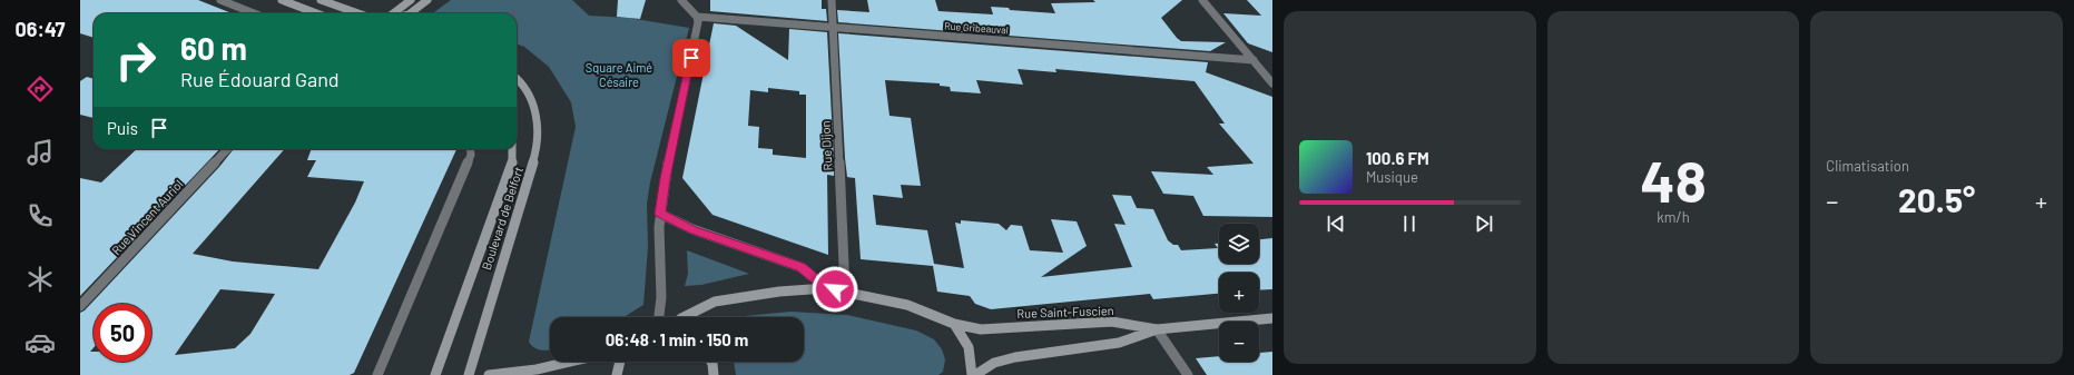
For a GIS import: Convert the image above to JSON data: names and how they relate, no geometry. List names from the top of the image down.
{
  "streets": {
    "main road": ["Boulevard de Belfort", "Rue Saint-Fuscien"],
    "street": ["Rue Gribeauval", "Rue Dijon", "Rue Vincent Auriol"]
  },
  "crossings": [
    ["Rue Gribeauval", "Rue Dijon"],
    ["Rue Dijon", "Rue Saint-Fuscien"]
  ],
  "parks": ["Square Aimé Césaire"],
  "page": {
    "tabs": "06:47",
    "tile": [
      ["48", "km/h"],
      "Climatisation"
    ],
    "turn": ["60 m", "Rue Édouard Gand"],
    "then": "Puis",
    "song": ["100.6 FM", "Musique"],
    "heat": ["−", "20.5°", "+"],
    "map_buttons": ["+", "−"],
    "limit": "50",
    "trip": "06:48 · 1 min · 150 m"
  }
}
